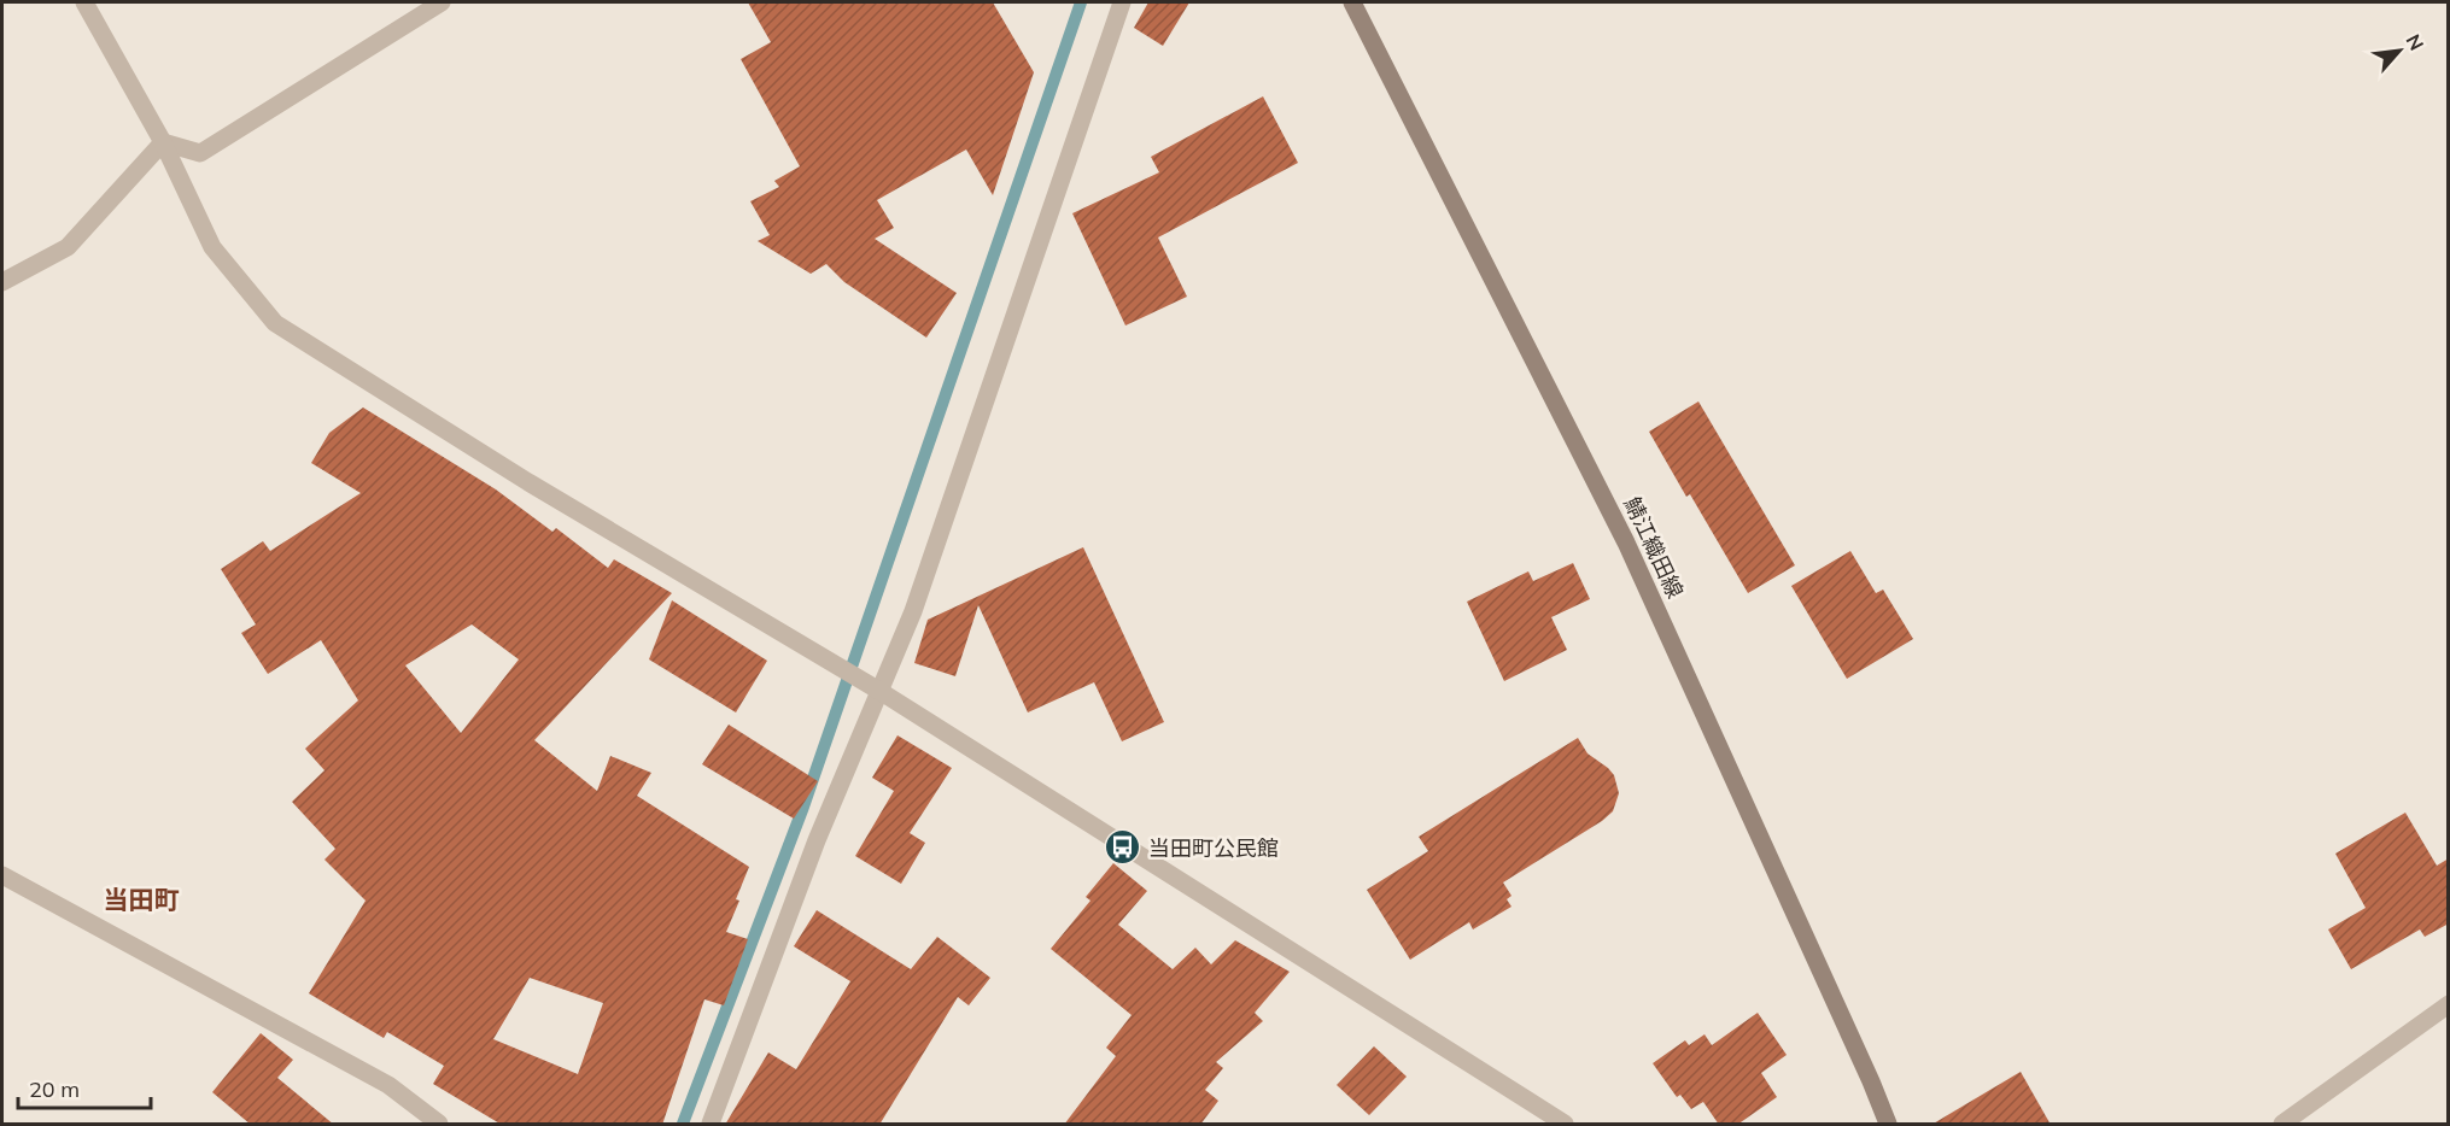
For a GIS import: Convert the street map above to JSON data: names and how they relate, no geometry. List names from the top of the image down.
{
  "streets": {
    "main road": ["鯖江織田線"]
  },
  "districts": ["当田町"],
  "places": {
    "bus stop": ["当田町公民館"]
  },
  "scale_bar": "20 m",
  "north": "top right"
}
